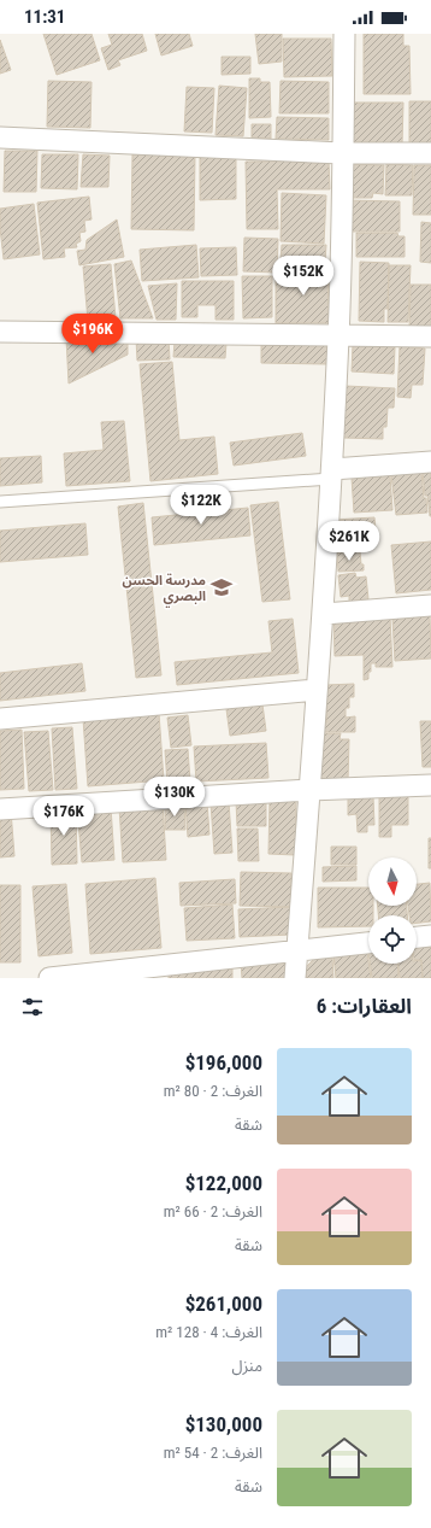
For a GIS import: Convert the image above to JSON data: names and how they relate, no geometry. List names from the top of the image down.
{
  "places": {
    "school or university": ["مدرسة الحسن البصري"]
  },
  "north": "bottom",
  "page": {
    "status": "11:31",
    "price": [
      "$152K",
      "$196K",
      "$122K",
      "$261K",
      "$130K",
      "$176K"
    ],
    "heading": "العقارات: 6",
    "list": [
      {
        "name": "$196,000",
        "note": "الغرف: 2 · 80 m² · شقة"
      },
      {
        "name": "$122,000",
        "note": "الغرف: 2 · 66 m² · شقة"
      },
      {
        "name": "$261,000",
        "note": "الغرف: 4 · 128 m² · منزل"
      },
      {
        "name": "$130,000",
        "note": "الغرف: 2 · 54 m² · شقة"
      }
    ]
  }
}
